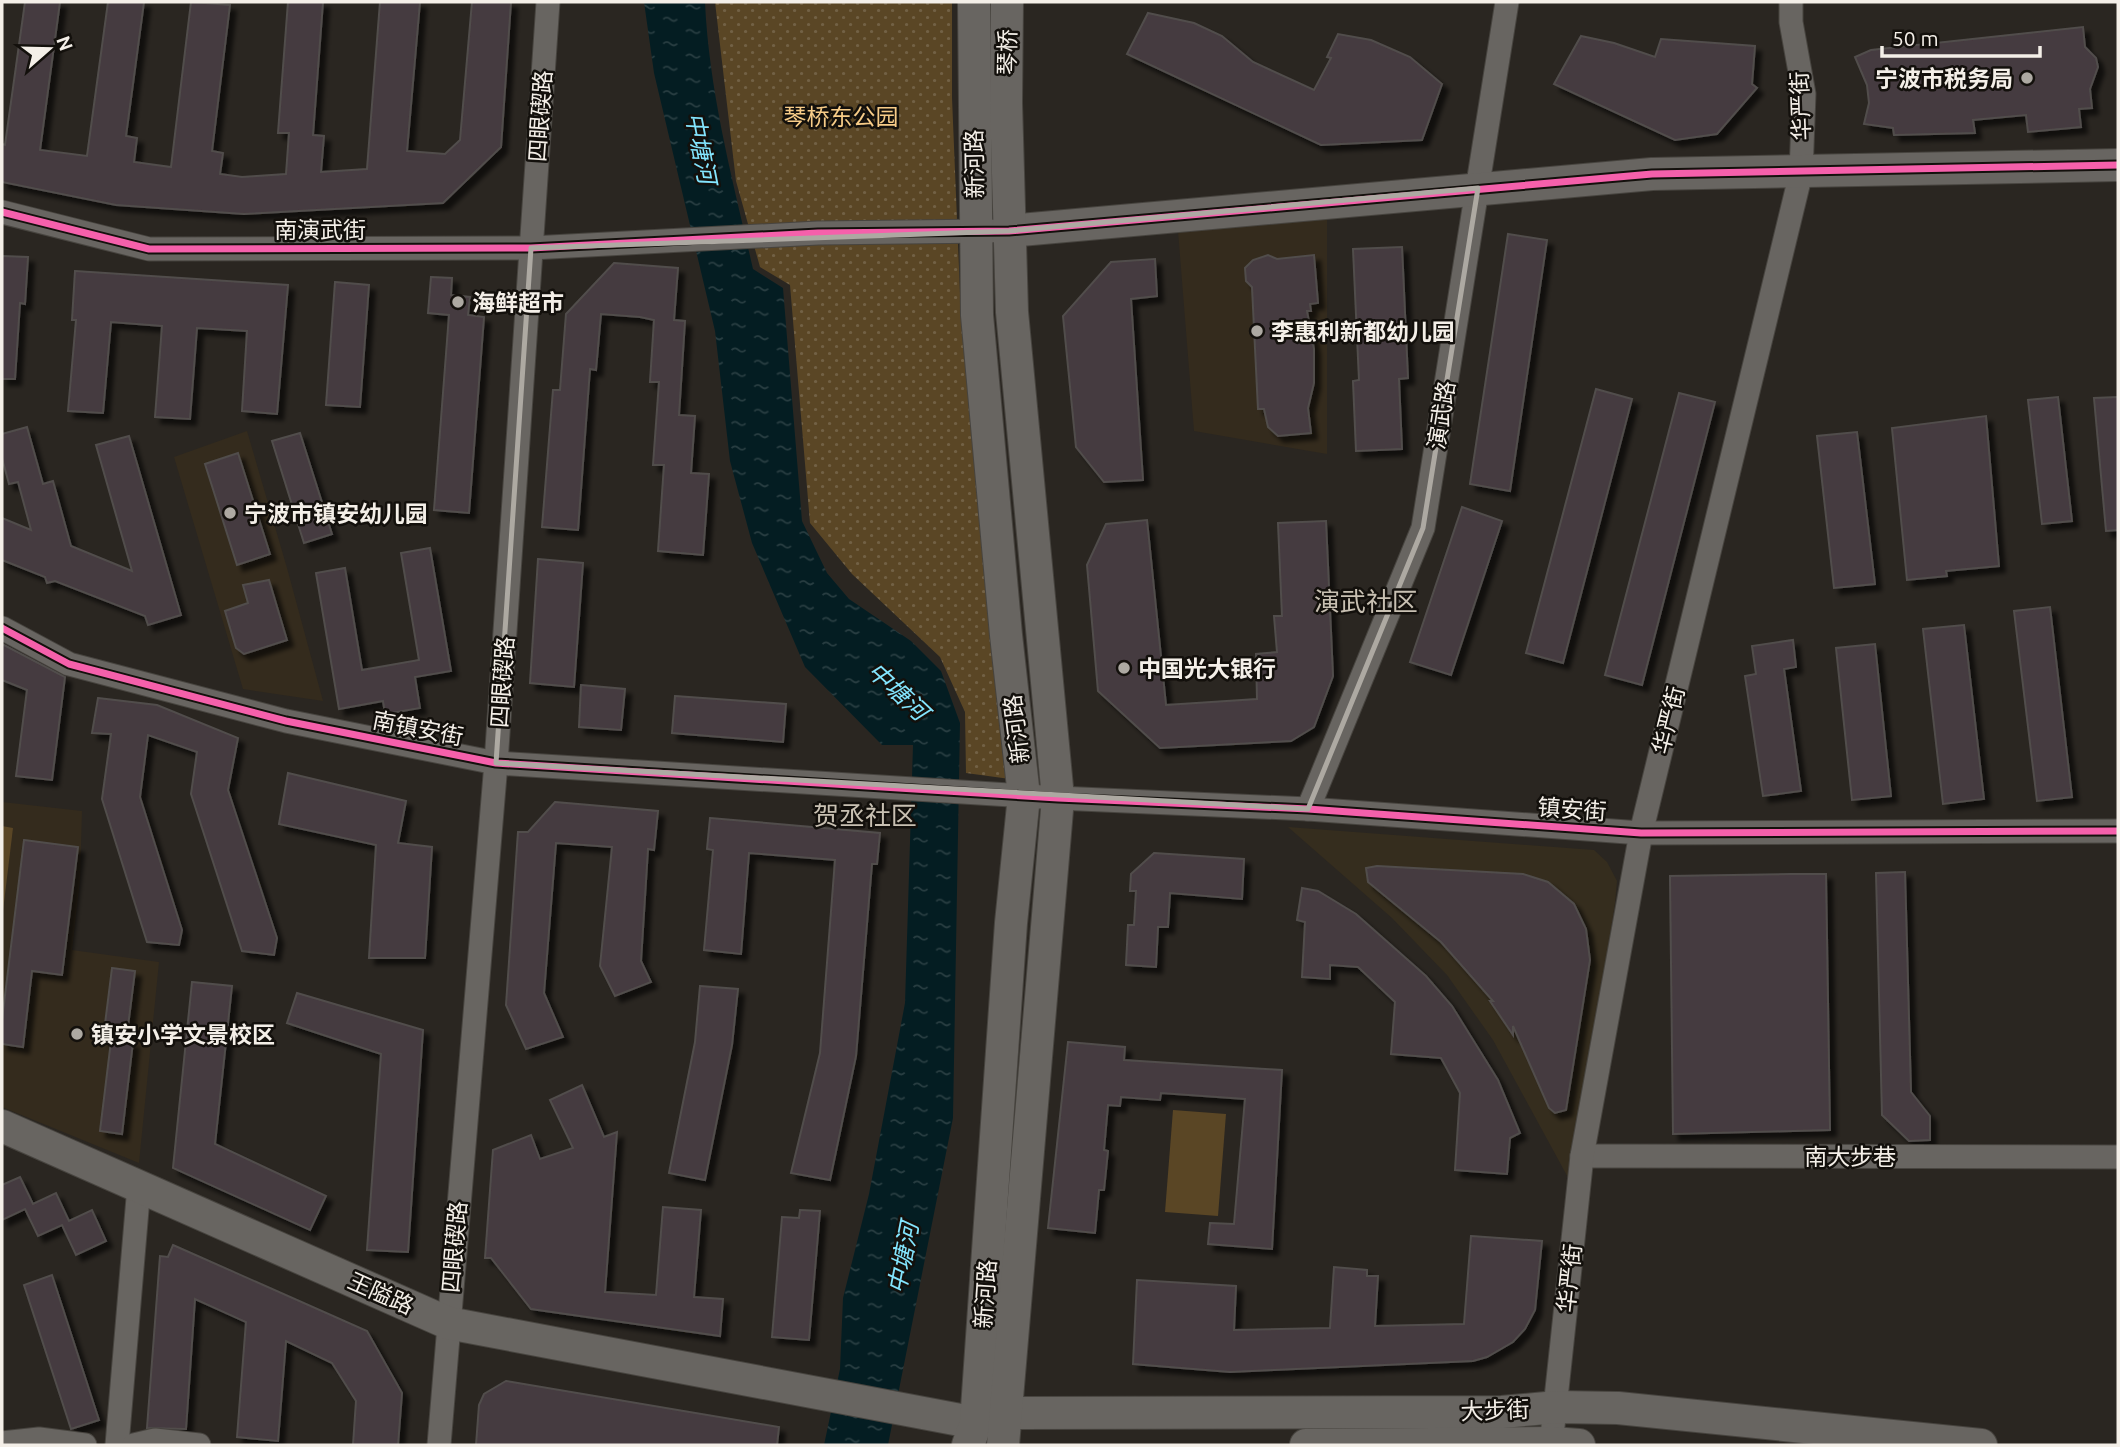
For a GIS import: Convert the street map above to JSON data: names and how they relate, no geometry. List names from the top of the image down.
{
  "streets": {
    "main road": [
      "琴桥",
      "新河路",
      "王隘路",
      "大步街"
    ],
    "street": [
      "华严街",
      "四眼碶路",
      "南演武街",
      "演武路",
      "南镇安街",
      "镇安街",
      "南大步巷"
    ]
  },
  "crossings": [
    ["琴桥", "新河路"],
    ["华严街", "镇安街"],
    ["华严街", "南大步巷"],
    ["华严街", "大步街"],
    ["四眼碶路", "南演武街"],
    ["四眼碶路", "南镇安街"],
    ["四眼碶路", "王隘路"],
    ["新河路", "南演武街"],
    ["新河路", "南镇安街"],
    ["新河路", "镇安街"],
    ["新河路", "王隘路"],
    ["新河路", "大步街"],
    ["演武路", "镇安街"],
    ["南镇安街", "镇安街"],
    ["王隘路", "大步街"]
  ],
  "districts": ["演武社区", "贺丞社区"],
  "water": ["中塘河"],
  "parks": ["琴桥东公园"],
  "places": [
    "宁波市税务局",
    "海鲜超市",
    "李惠利新都幼儿园",
    "宁波市镇安幼儿园",
    "中国光大银行",
    "镇安小学文景校区"
  ],
  "scale_bar": "50 m",
  "north": "right"
}
